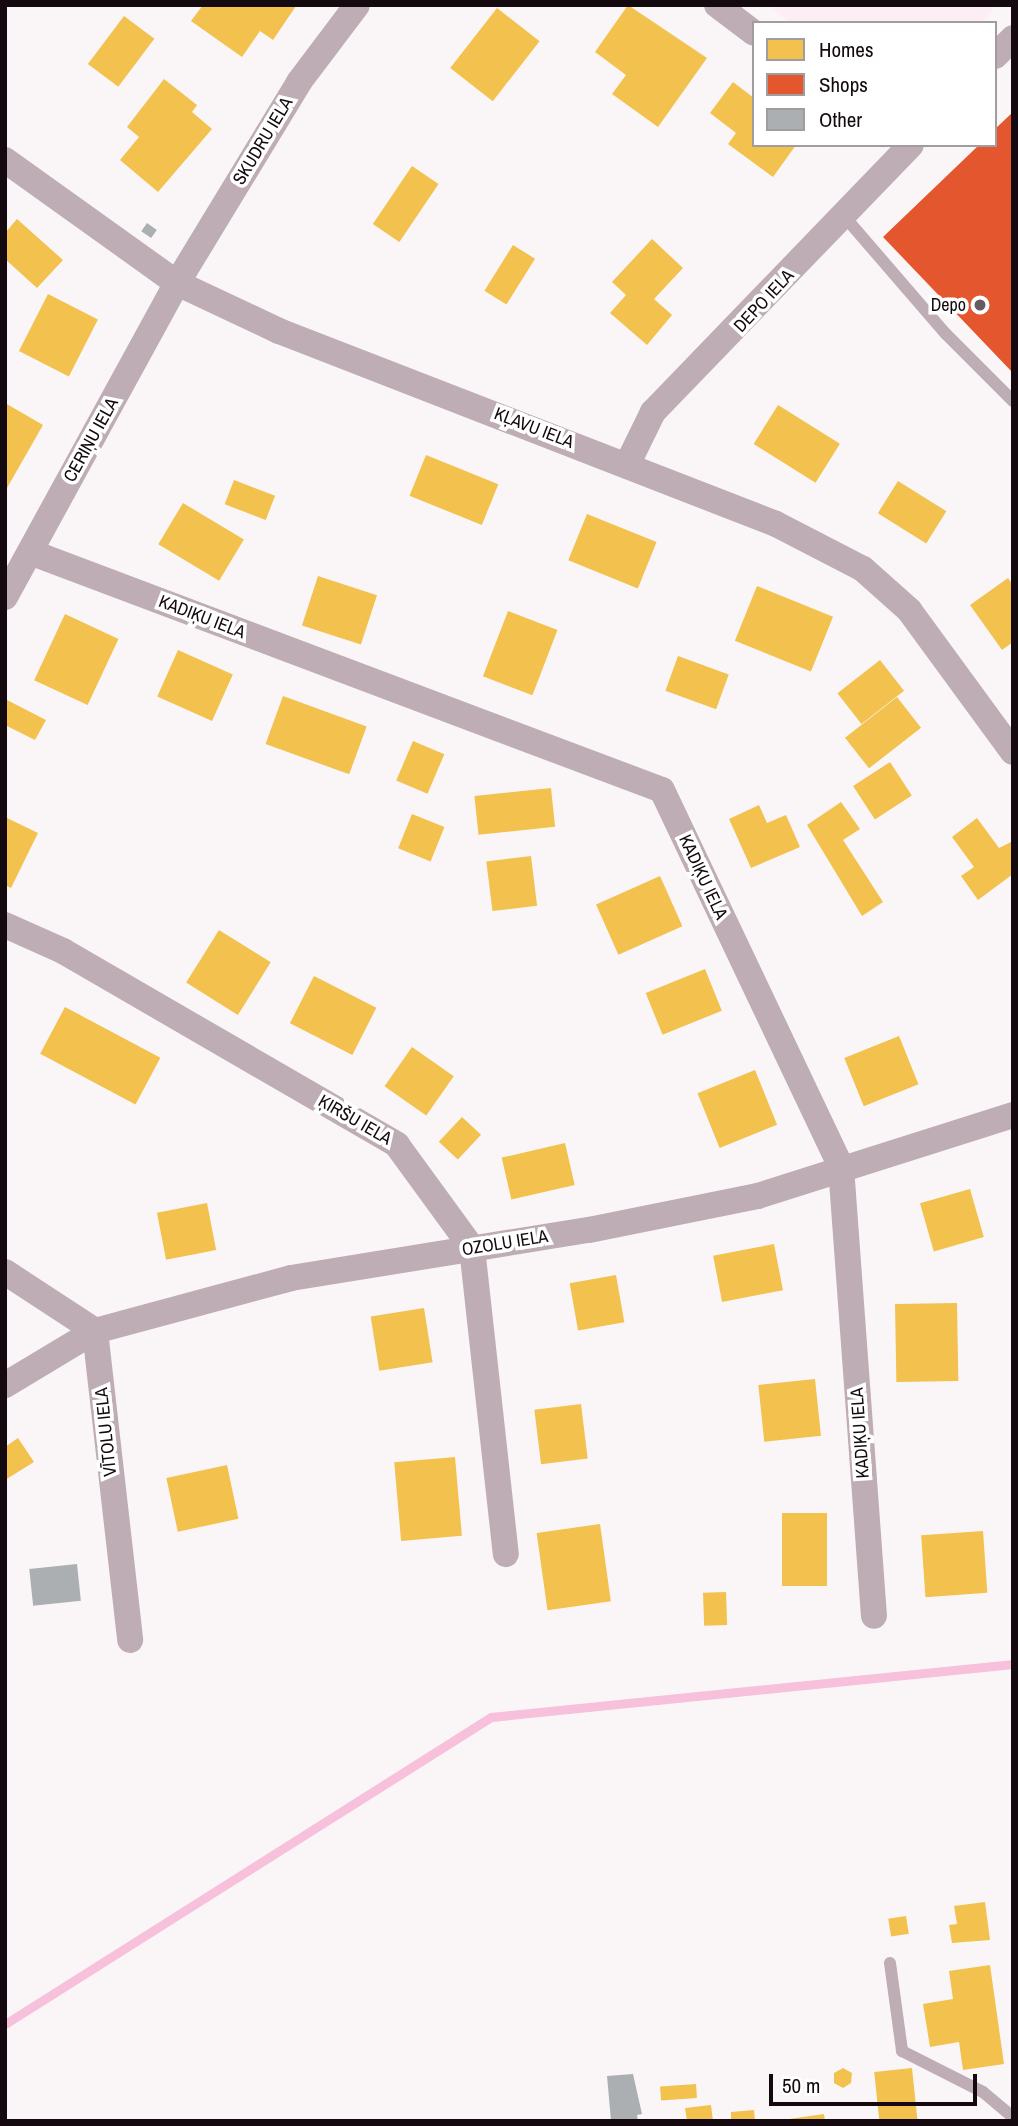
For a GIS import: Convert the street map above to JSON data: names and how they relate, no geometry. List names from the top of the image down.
{
  "streets": {
    "street": [
      "SKUDRU IELA",
      "DEPO IELA",
      "KĻAVU IELA",
      "CERIŅU IELA",
      "KADIĶU IELA",
      "ĶIRŠU IELA",
      "OZOLU IELA",
      "VĪTOLU IELA"
    ]
  },
  "crossings": [
    ["SKUDRU IELA", "KĻAVU IELA"],
    ["SKUDRU IELA", "CERIŅU IELA"],
    ["DEPO IELA", "KĻAVU IELA"],
    ["KĻAVU IELA", "CERIŅU IELA"],
    ["CERIŅU IELA", "KADIĶU IELA"],
    ["KADIĶU IELA", "OZOLU IELA"],
    ["ĶIRŠU IELA", "OZOLU IELA"],
    ["OZOLU IELA", "VĪTOLU IELA"]
  ],
  "places": ["Depo"],
  "legend": ["Homes", "Shops", "Other"],
  "scale_bar": "50 m"
}
